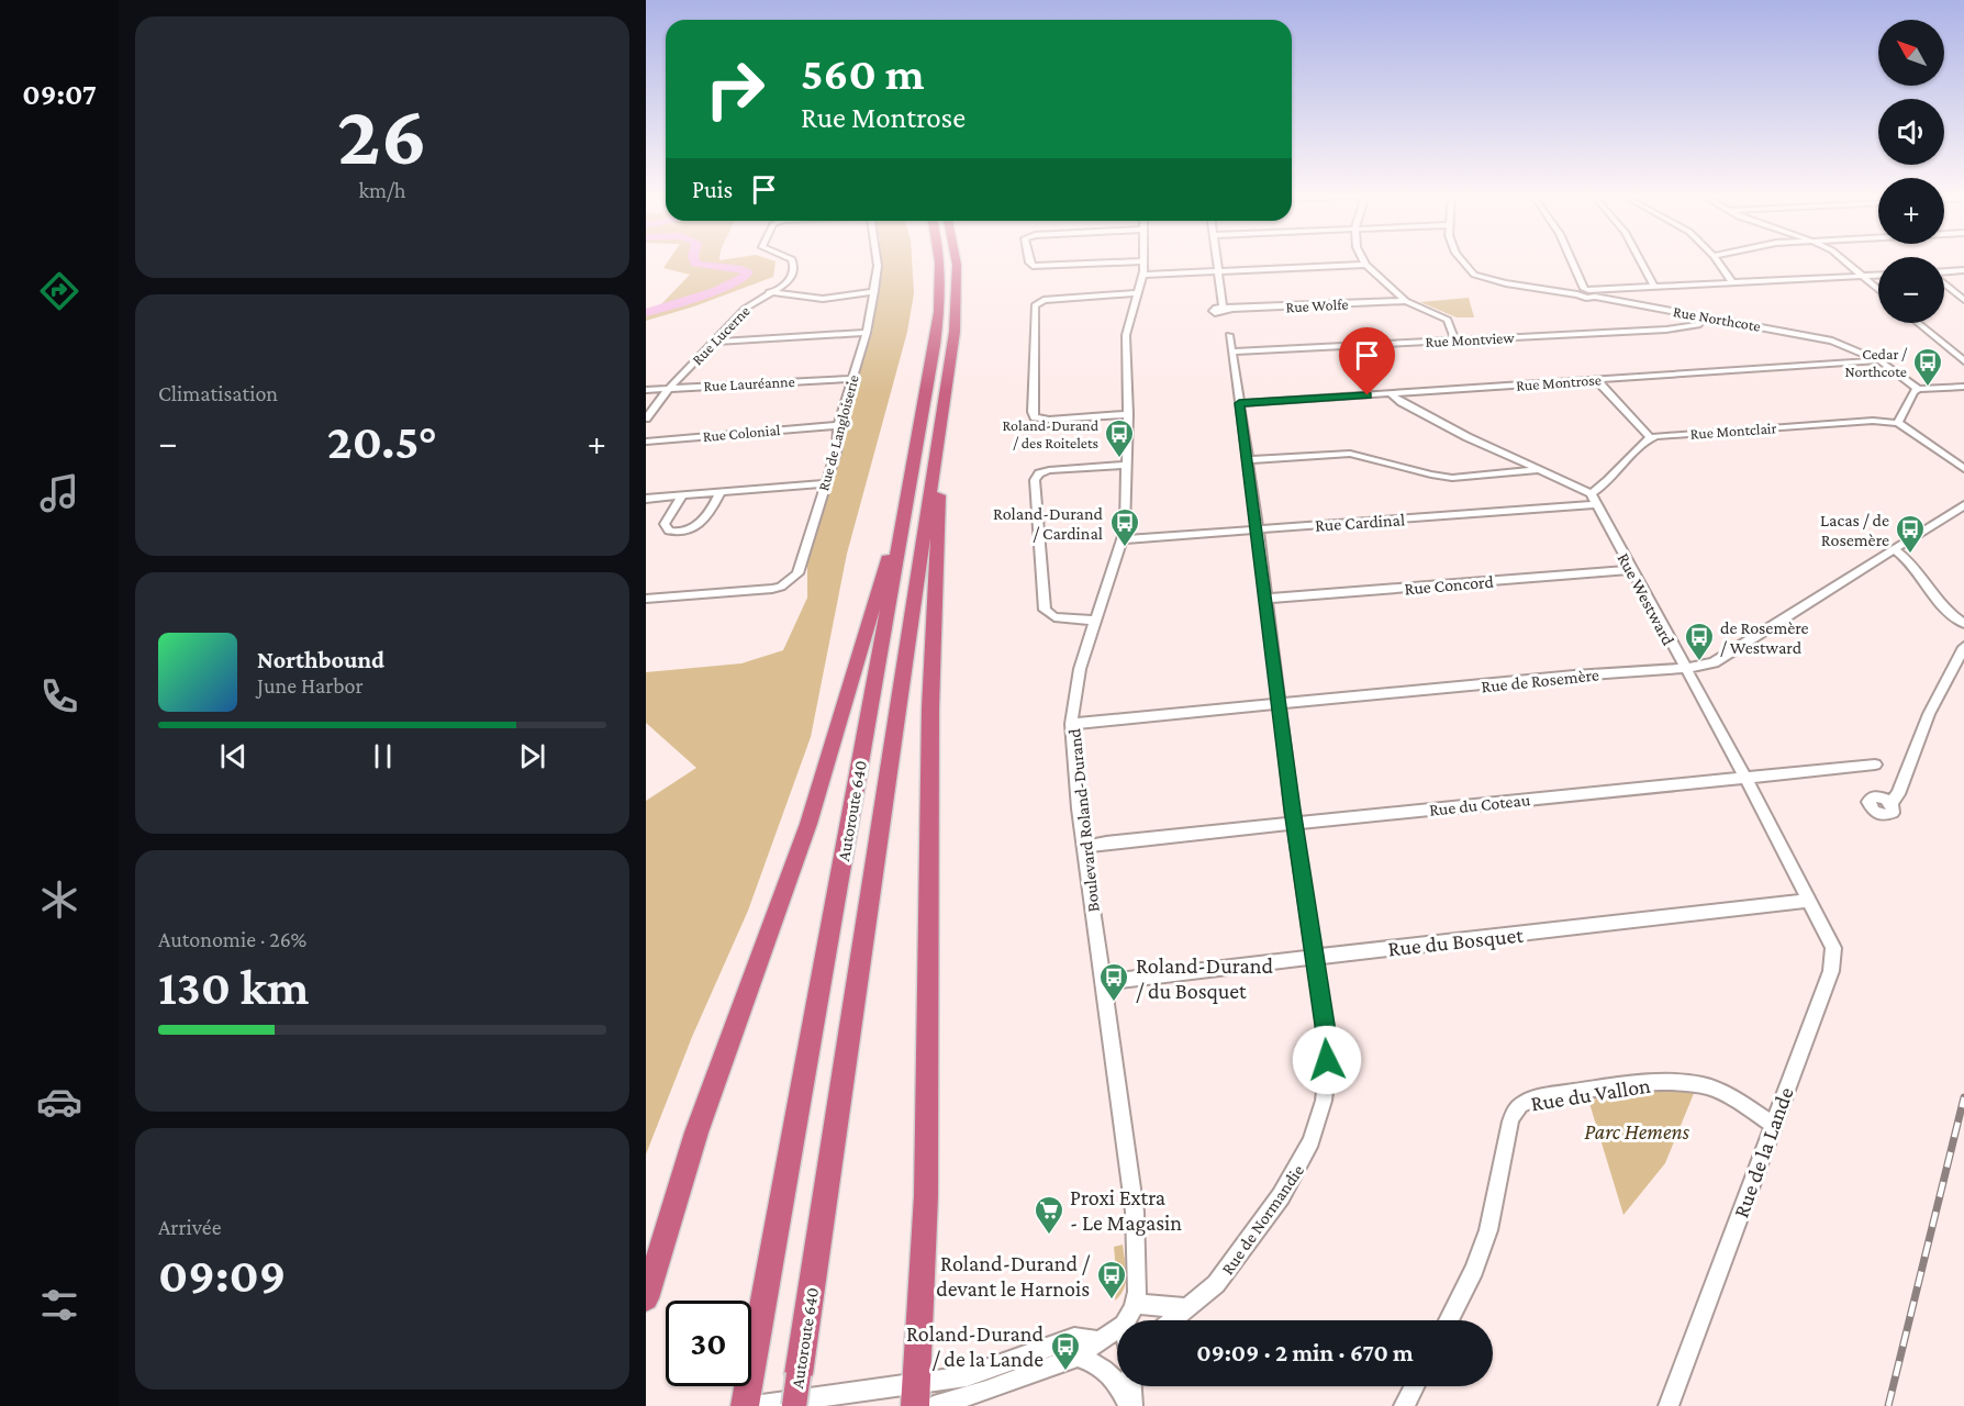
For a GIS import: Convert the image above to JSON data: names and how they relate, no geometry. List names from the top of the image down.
{
  "streets": {
    "highway": ["Autoroute 640"],
    "street": [
      "Rue Wolfe",
      "Rue Northcote",
      "Rue Lucerne",
      "Rue Montview",
      "Rue Montrose",
      "Rue Lauréanne",
      "Rue Montclair",
      "Rue Colonial",
      "Rue de Langloiserie",
      "Rue Cardinal",
      "Rue Concord",
      "Rue Westward",
      "Rue de Rosemère",
      "Rue du Coteau",
      "Boulevard Roland-Durand",
      "Rue du Bosquet",
      "Rue du Vallon",
      "Rue de la Lande",
      "Rue de Normandie"
    ]
  },
  "crossings": [
    ["Rue Northcote", "Rue Montview"],
    ["Rue Northcote", "Rue Montrose"],
    ["Rue Lucerne", "Rue Lauréanne"],
    ["Rue Montview", "Rue de Normandie"],
    ["Rue Montrose", "Rue de Normandie"],
    ["Rue Lauréanne", "Rue de Langloiserie"],
    ["Rue Colonial", "Rue de Langloiserie"],
    ["Rue Cardinal", "Rue Westward"],
    ["Rue Cardinal", "Boulevard Roland-Durand"],
    ["Rue Cardinal", "Rue de Normandie"],
    ["Rue Concord", "Rue Westward"],
    ["Rue Concord", "Rue de Normandie"],
    ["Rue Westward", "Rue de Rosemère"],
    ["Rue Westward", "Rue du Coteau"],
    ["Rue Westward", "Rue du Bosquet"],
    ["Rue Westward", "Rue de la Lande"],
    ["Rue de Rosemère", "Boulevard Roland-Durand"],
    ["Rue de Rosemère", "Rue de Normandie"],
    ["Rue du Coteau", "Boulevard Roland-Durand"],
    ["Rue du Coteau", "Rue de Normandie"],
    ["Boulevard Roland-Durand", "Rue du Bosquet"],
    ["Rue du Bosquet", "Rue de la Lande"],
    ["Rue du Bosquet", "Rue de Normandie"],
    ["Rue du Vallon", "Rue de la Lande"]
  ],
  "parks": ["Parc Hemens"],
  "places": {
    "bus stop": [
      "Cedar / Northcote",
      "Roland-Durand / des Roitelets",
      "Roland-Durand / Cardinal",
      "Lacas / de Rosemère",
      "de Rosemère / Westward",
      "Roland-Durand / du Bosquet",
      "Roland-Durand / devant le Harnois",
      "Roland-Durand / de la Lande"
    ],
    "supermarket": ["Proxi Extra - Le Magasin"]
  },
  "north": "top left",
  "page": {
    "tabs": "09:07",
    "tile": [
      ["26", "km/h"],
      "Climatisation",
      ["Autonomie · 26%", "130 km"],
      ["Arrivée", "09:09"]
    ],
    "map_buttons": ["+", "−"],
    "turn": ["560 m", "Rue Montrose"],
    "then": "Puis",
    "heat": ["−", "20.5°", "+"],
    "song": ["Northbound", "June Harbor"],
    "limit": "30",
    "trip": "09:09 · 2 min · 670 m"
  }
}
